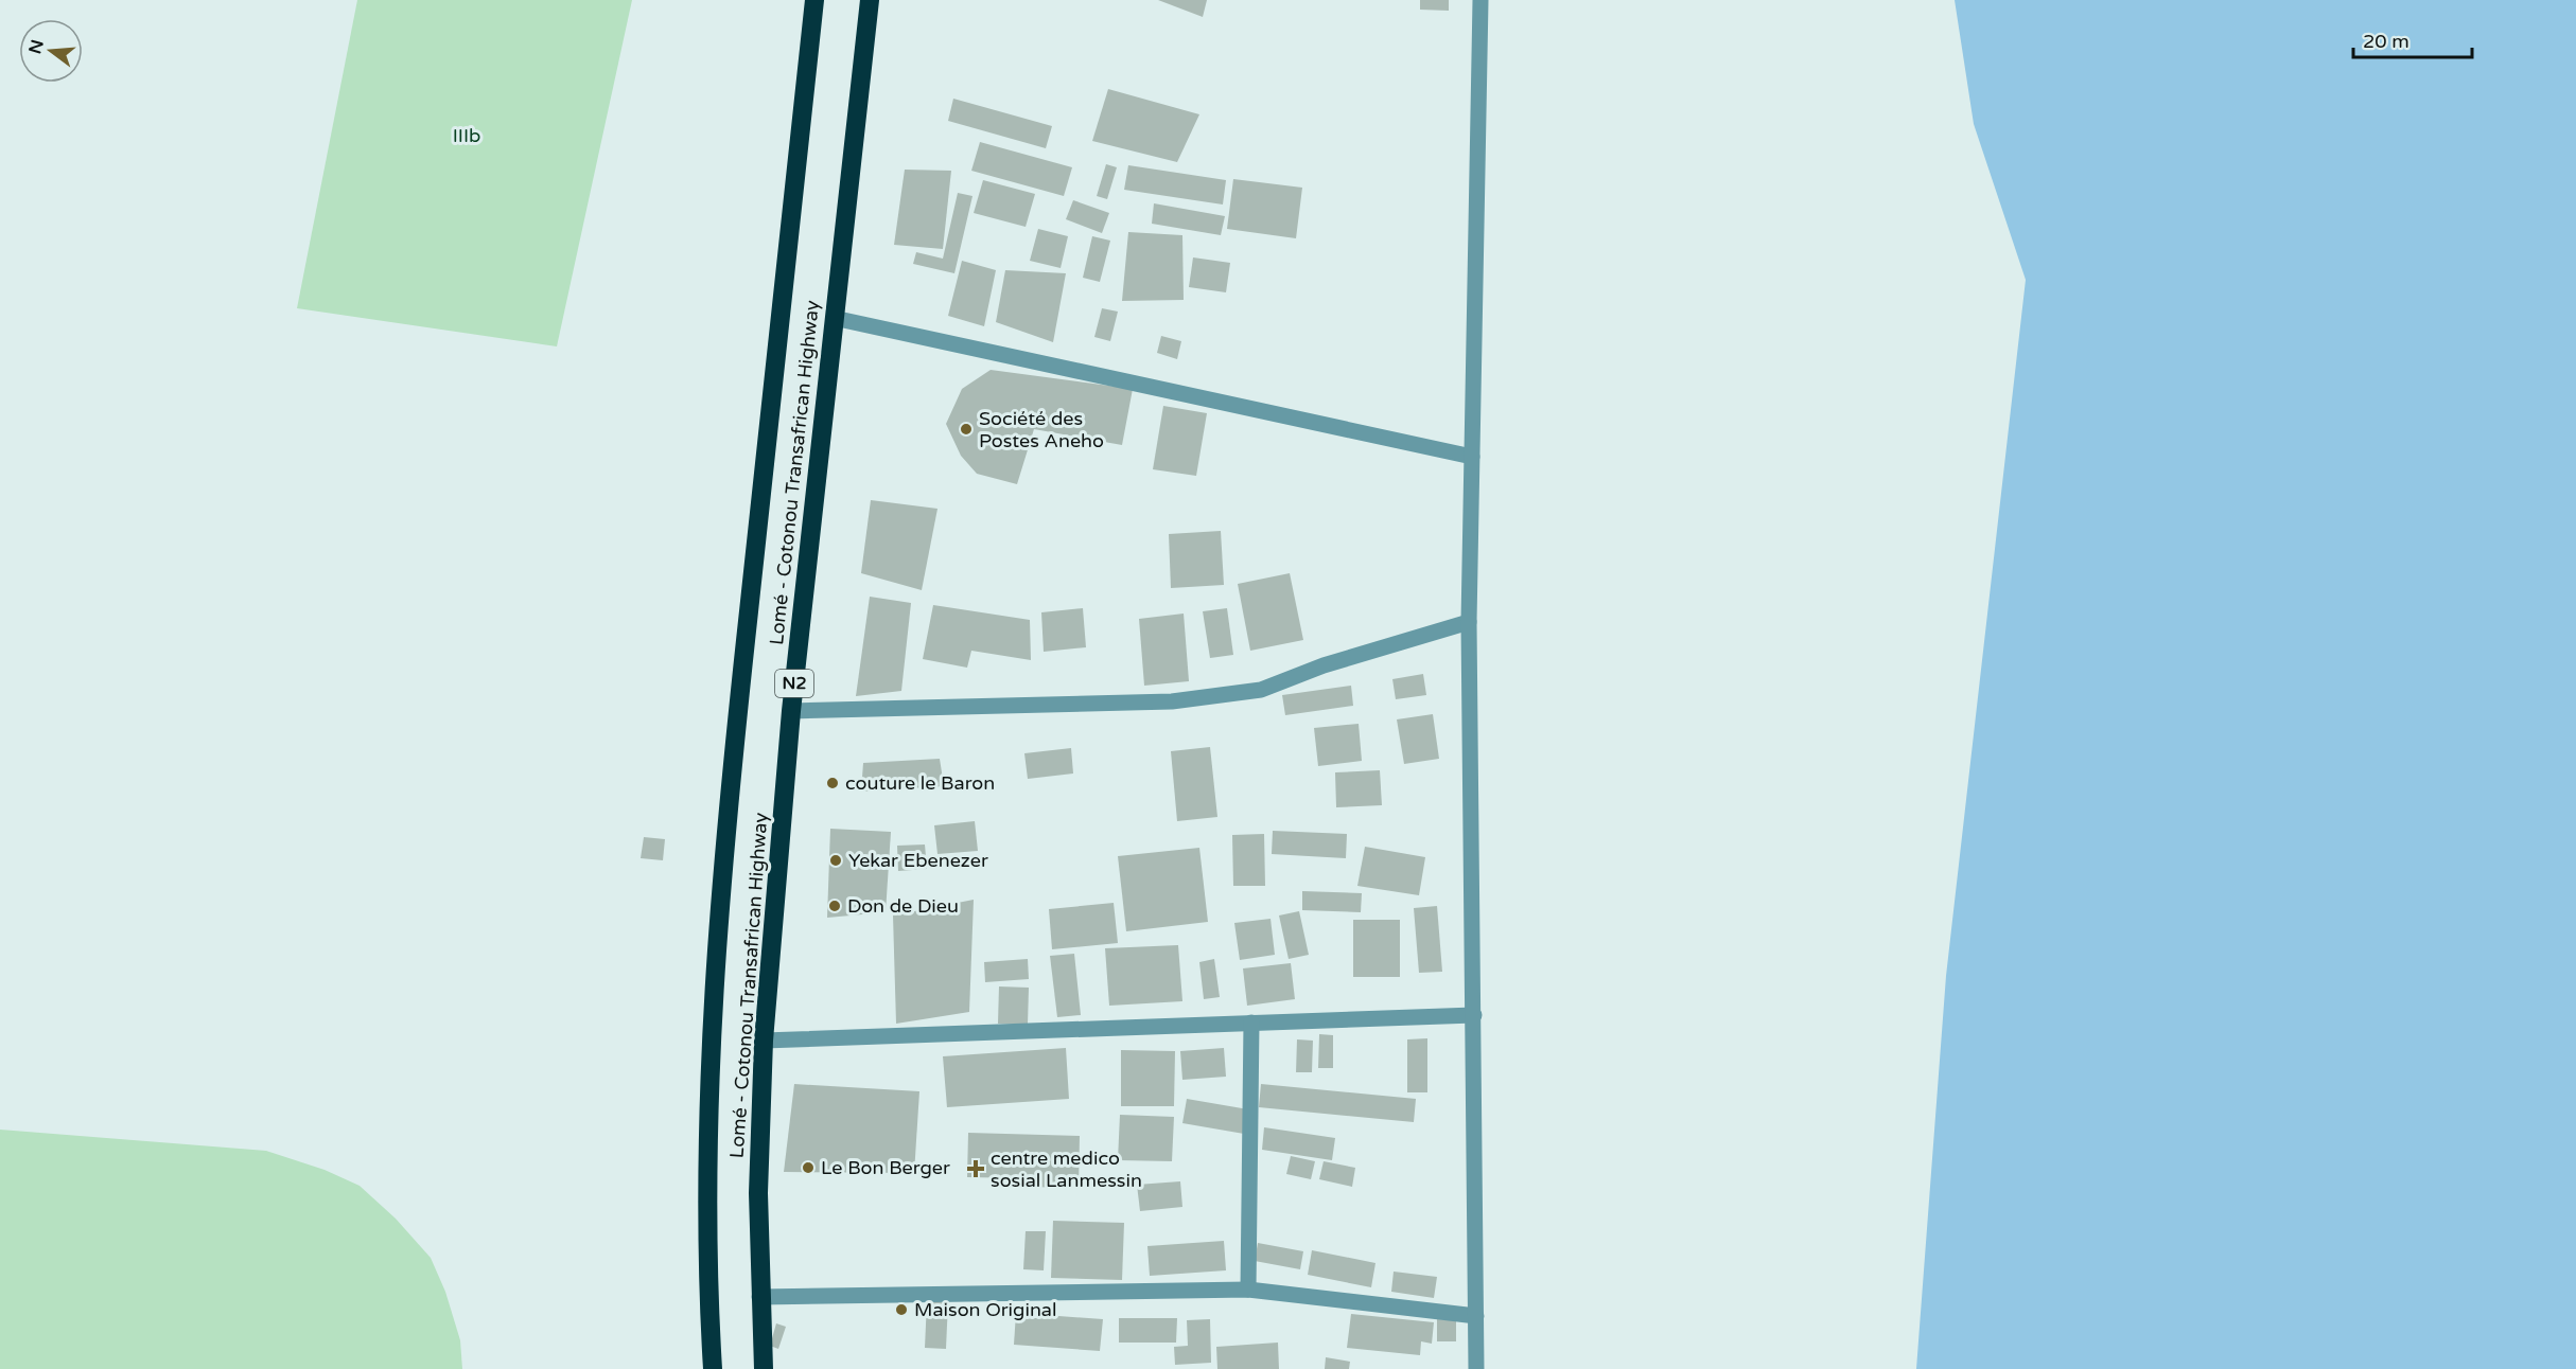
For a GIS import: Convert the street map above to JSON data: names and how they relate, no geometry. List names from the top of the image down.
{
  "streets": {
    "highway": ["Lomé - Cotonou Transafrican Highway", "N2"]
  },
  "parks": ["IIIb"],
  "places": {
    "other": [
      "Société des Postes Aneho",
      "couture le Baron",
      "Yekar Ebenezer",
      "Don de Dieu",
      "Le Bon Berger",
      "Maison Original"
    ],
    "health": ["centre medico sosial Lanmessin"]
  },
  "scale_bar": "20 m",
  "north": "left"
}
